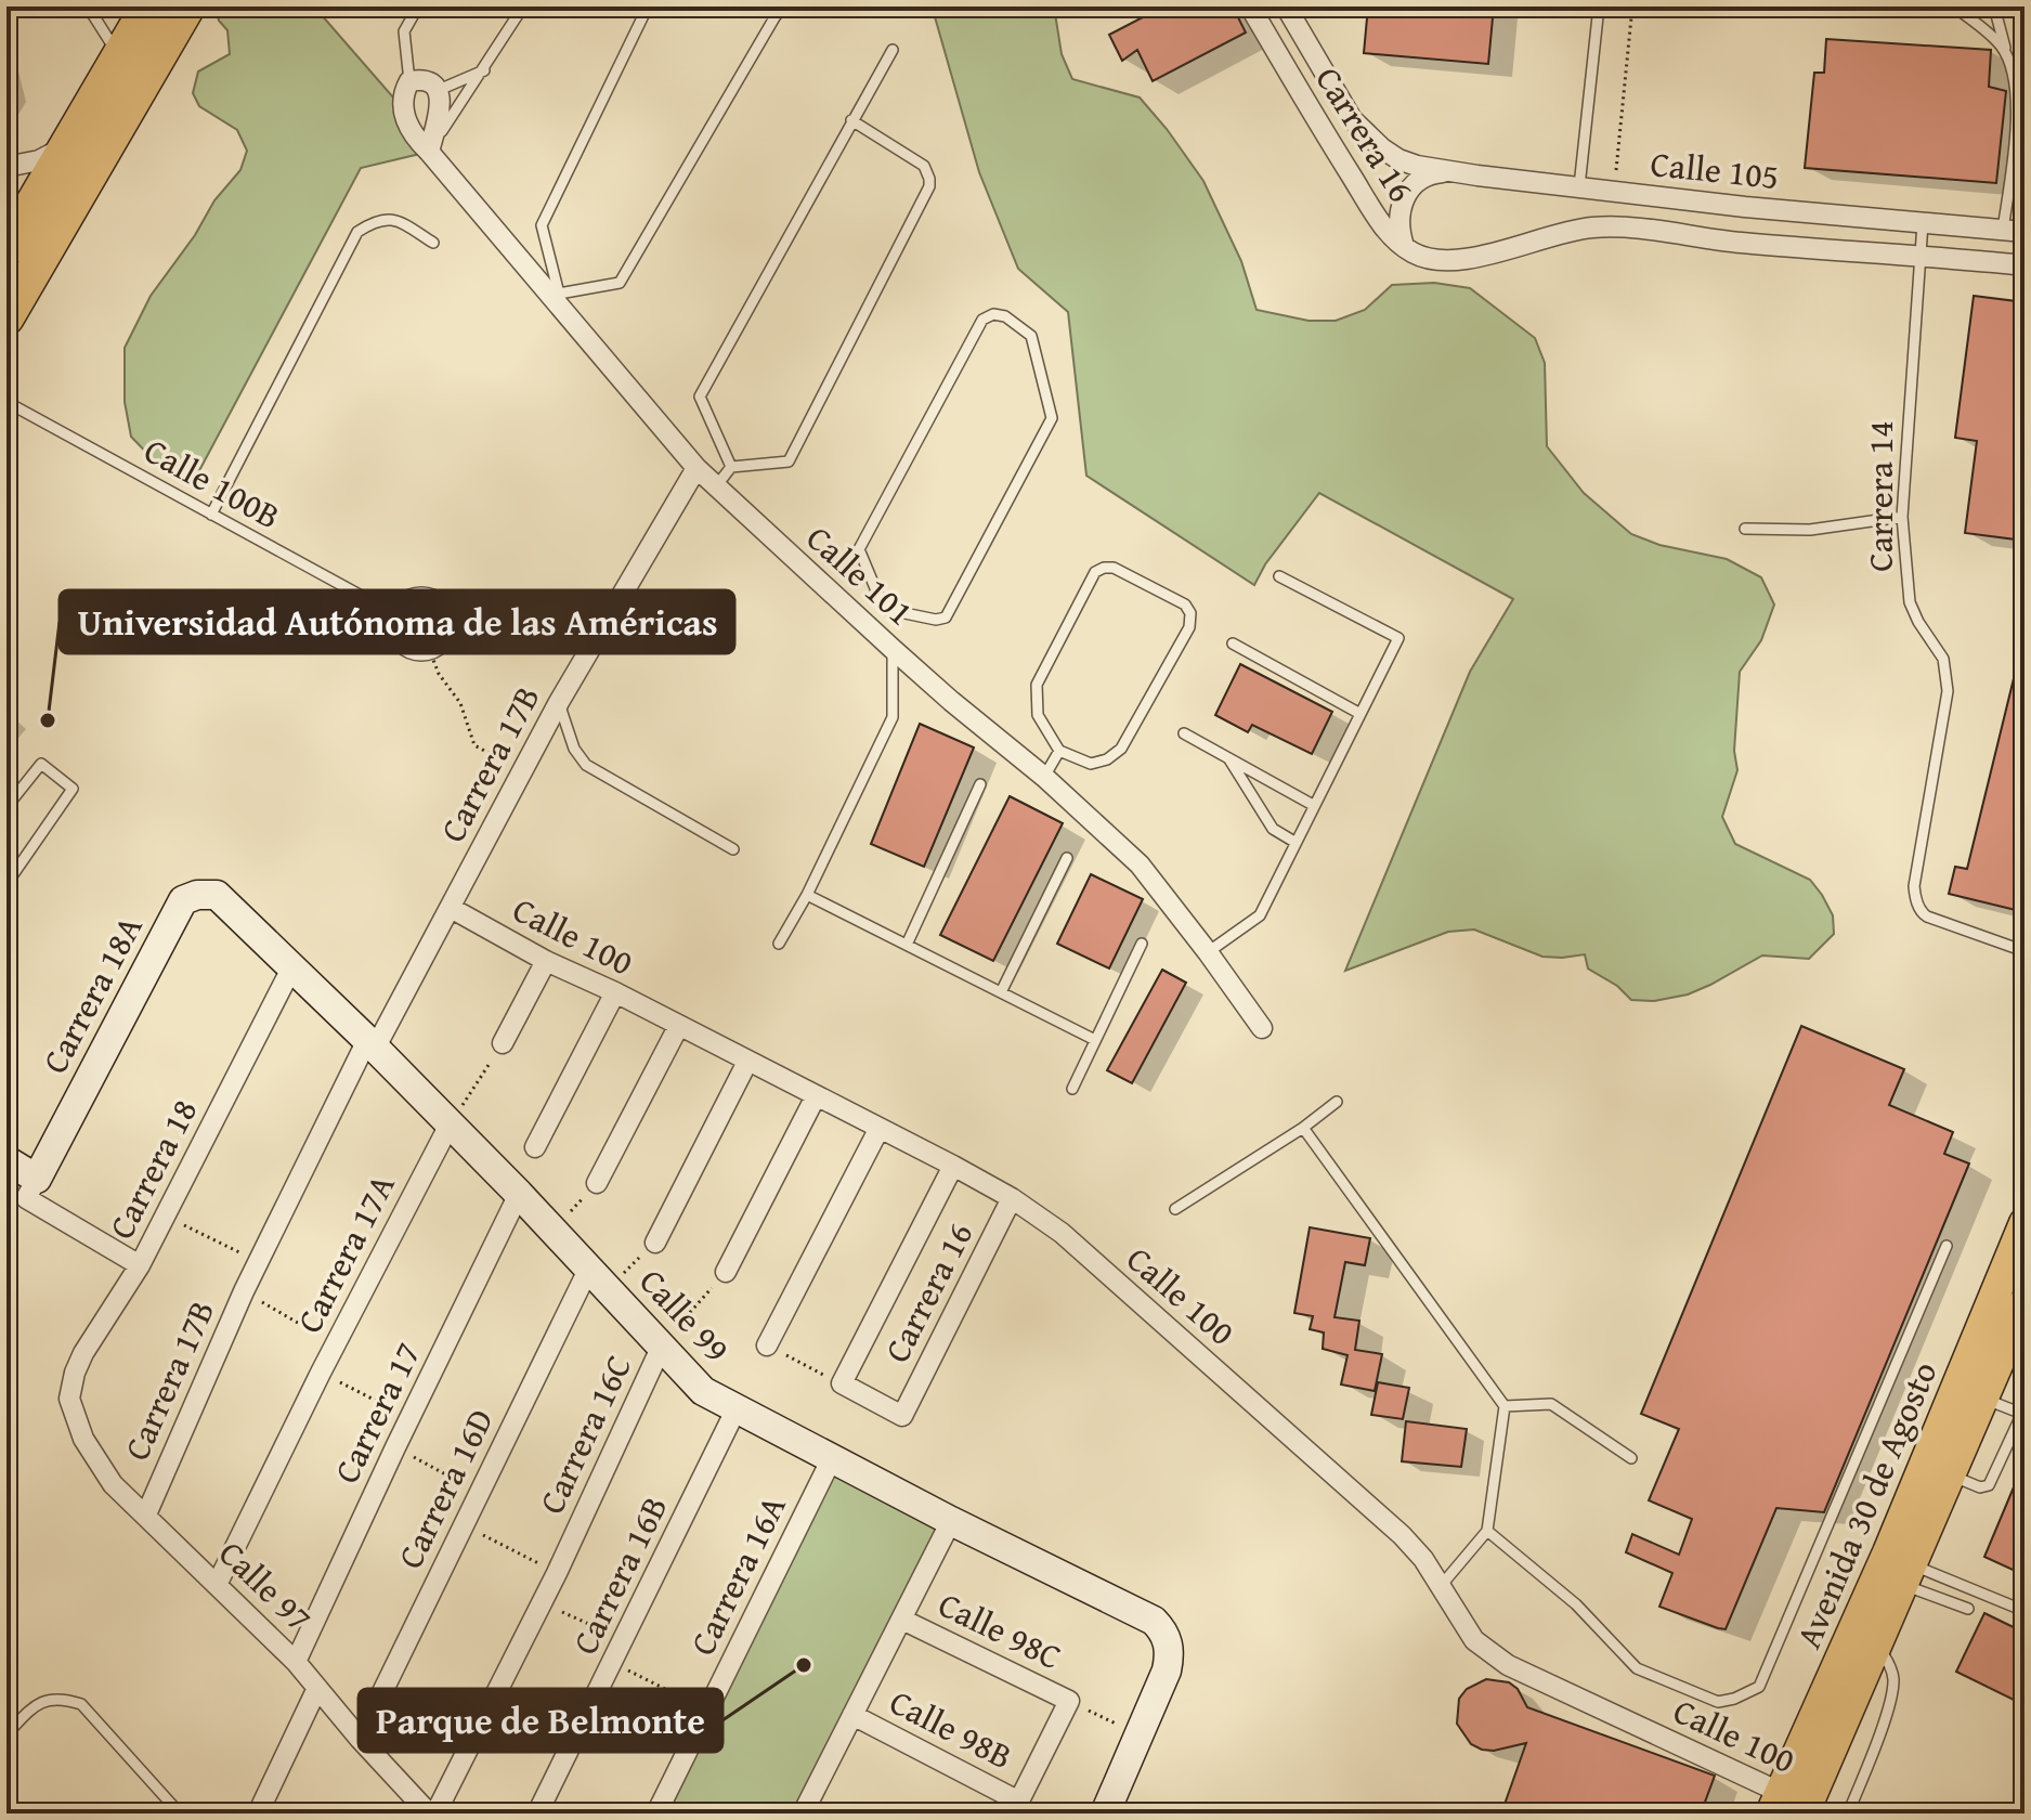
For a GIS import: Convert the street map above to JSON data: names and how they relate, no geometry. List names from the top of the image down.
{
  "streets": {
    "main road": ["Avenida 30 de Agosto"],
    "street": [
      "Carrera 16",
      "Calle 105",
      "Calle 101",
      "Carrera 17B",
      "Calle 100",
      "Carrera 18A",
      "Carrera 18",
      "Carrera 17A",
      "Calle 99",
      "Carrera 17",
      "Carrera 16C",
      "Carrera 16D",
      "Carrera 16B",
      "Carrera 16A",
      "Calle 97",
      "Calle 98C",
      "Calle 98B"
    ],
    "lane": ["Calle 100B", "Carrera 14"]
  },
  "crossings": [
    ["Carrera 16", "Calle 105"],
    ["Carrera 16", "Calle 100"],
    ["Calle 105", "Carrera 14"],
    ["Calle 101", "Carrera 17B"],
    ["Carrera 17B", "Calle 100"],
    ["Carrera 17B", "Calle 99"],
    ["Carrera 17B", "Calle 97"],
    ["Calle 100", "Avenida 30 de Agosto"],
    ["Carrera 18A", "Calle 99"],
    ["Carrera 18", "Calle 99"],
    ["Carrera 18", "Calle 97"],
    ["Carrera 17A", "Calle 99"],
    ["Carrera 17A", "Calle 97"],
    ["Calle 99", "Carrera 17"],
    ["Calle 99", "Carrera 16C"],
    ["Calle 99", "Carrera 16D"],
    ["Calle 99", "Carrera 16B"],
    ["Calle 99", "Carrera 16A"],
    ["Carrera 17", "Calle 97"],
    ["Carrera 16D", "Calle 97"]
  ],
  "places": ["Universidad Autónoma de las Américas", "Parque de Belmonte"]
}
